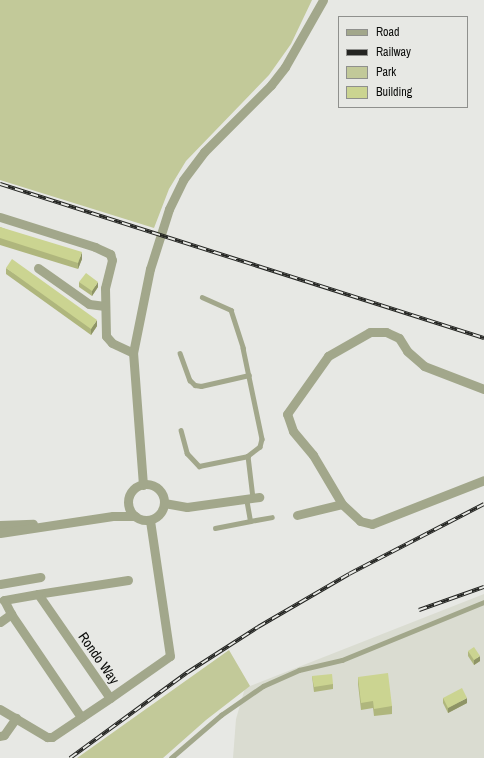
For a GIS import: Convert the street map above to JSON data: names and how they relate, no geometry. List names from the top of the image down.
{
  "streets": {
    "street": ["Rondo Way"]
  },
  "legend": [
    "Road",
    "Railway",
    "Park",
    "Building"
  ]
}
